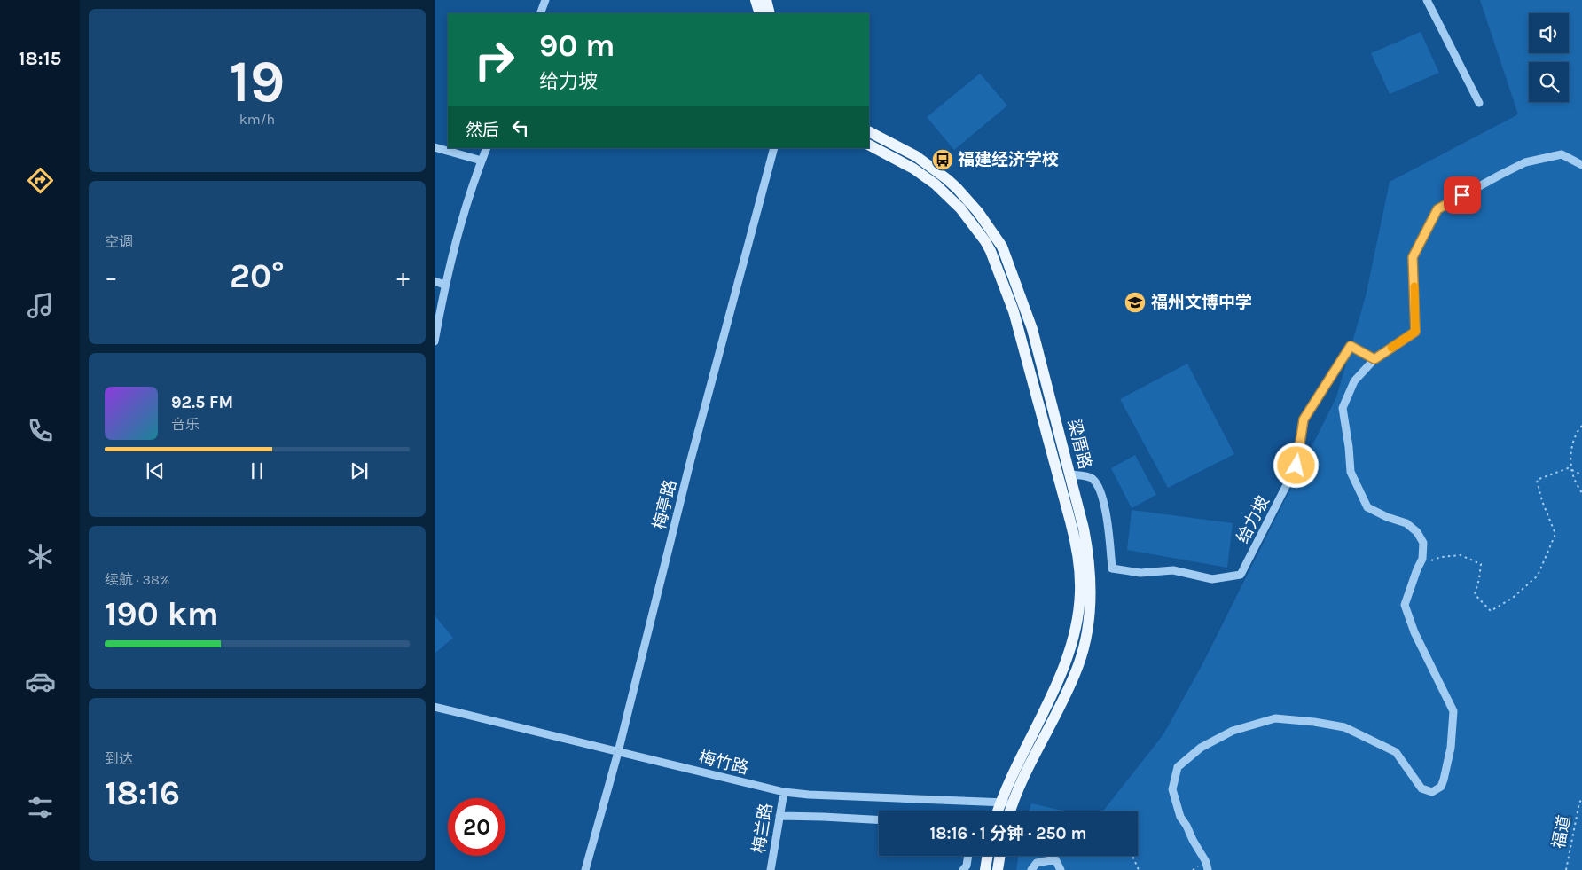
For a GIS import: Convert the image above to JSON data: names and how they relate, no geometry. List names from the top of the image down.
{
  "streets": {
    "main road": ["梁厝路"],
    "street": [
      "梅亭路",
      "给力坡",
      "梅竹路",
      "梅兰路"
    ],
    "path": ["福道"]
  },
  "crossings": [
    ["梁厝路", "给力坡"],
    ["梁厝路", "梅竹路"],
    ["梅亭路", "梅竹路"],
    ["梅竹路", "梅兰路"]
  ],
  "places": {
    "bus stop": ["福建经济学校"],
    "school or university": ["福州文博中学"]
  },
  "page": {
    "tabs": "18:15",
    "tile": [
      ["19", "km/h"],
      "空调",
      ["续航 · 38%", "190 km"],
      ["到达", "18:16"]
    ],
    "turn": ["90 m", "给力坡"],
    "then": "然后",
    "heat": ["−", "20°", "+"],
    "song": ["92.5 FM", "音乐"],
    "limit": "20",
    "trip": "18:16 · 1 分钟 · 250 m"
  }
}
